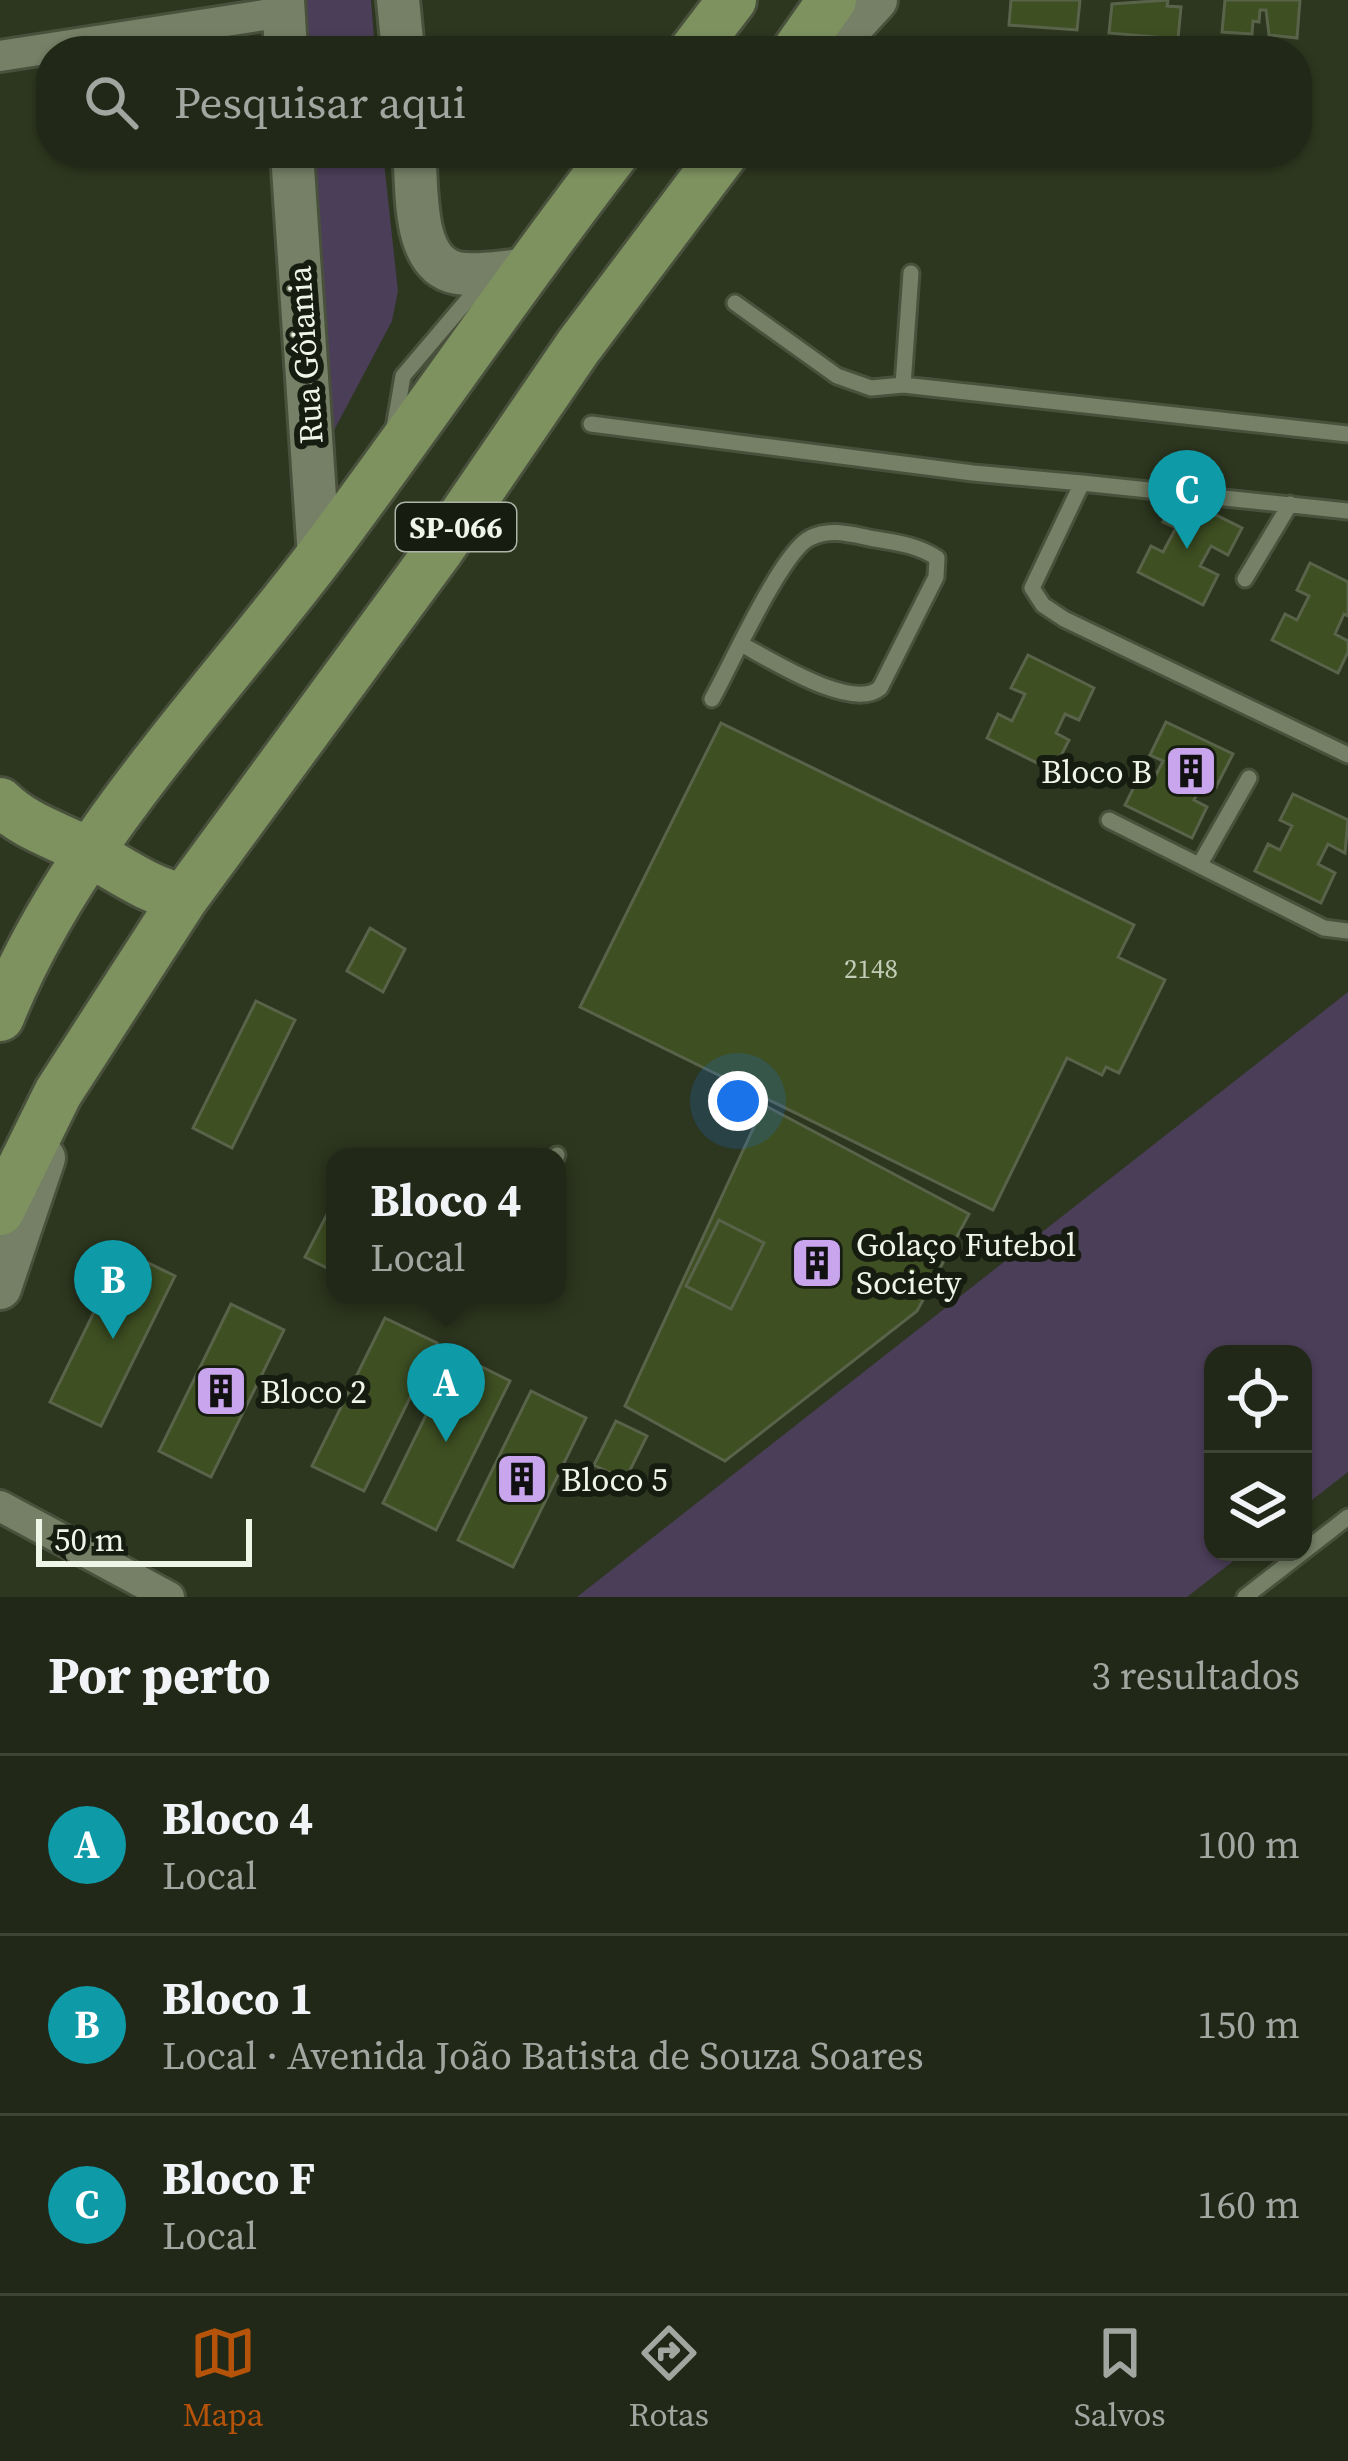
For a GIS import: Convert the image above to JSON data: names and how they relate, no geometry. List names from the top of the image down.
{
  "streets": {
    "main road": ["SP-066"],
    "street": ["Rua Gôiania"]
  },
  "crossings": [
    ["Rua Gôiania", "SP-066"]
  ],
  "places": {
    "building": [
      "Bloco B",
      "Golaço Futebol Society",
      "Bloco 2",
      "Bloco 5"
    ]
  },
  "house_numbers": ["2148"],
  "scale_bar": "50 m",
  "page": {
    "search": "Pesquisar aqui",
    "pins": ["C", "B", "A"],
    "popup": ["Bloco 4", "Local"],
    "scale": "50 m",
    "heading": ["Por perto", "3 resultados"],
    "list": [
      {
        "mark": "A",
        "name": "Bloco 4",
        "note": "Local",
        "value": "100 m"
      },
      {
        "mark": "B",
        "name": "Bloco 1",
        "note": "Local · Avenida João Batista de Souza Soares",
        "value": "150 m"
      },
      {
        "mark": "C",
        "name": "Bloco F",
        "note": "Local",
        "value": "160 m"
      }
    ],
    "nav": ["Mapa", "Rotas", "Salvos"]
  }
}
